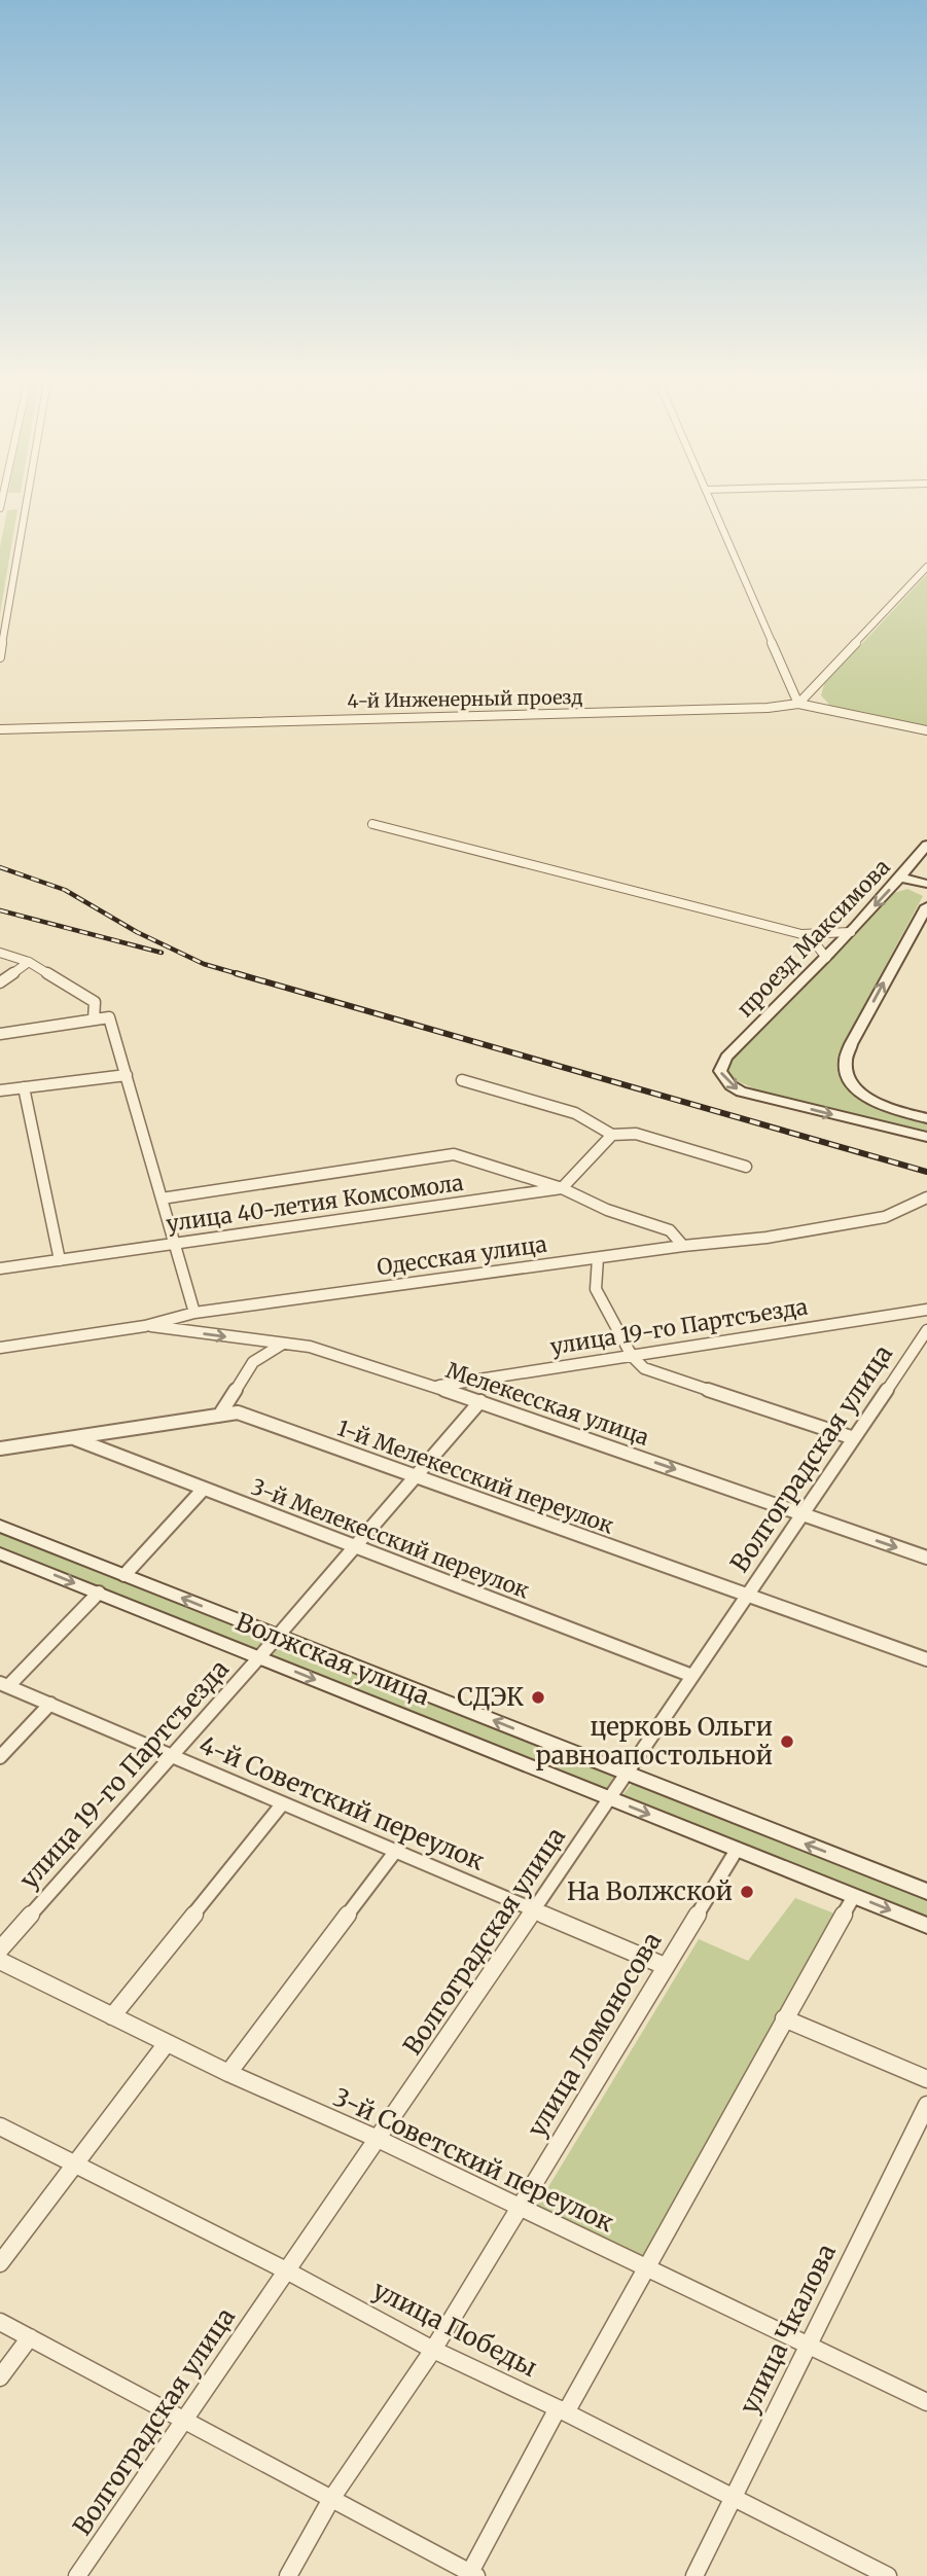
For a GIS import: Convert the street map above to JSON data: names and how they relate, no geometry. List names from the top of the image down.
{
  "streets": {
    "main road": ["проезд Максимова", "Волжская улица"],
    "street": [
      "4-й Инженерный проезд",
      "улица 40-летия Комсомола",
      "Одесская улица",
      "улица 19-го Партсъезда",
      "Мелекесская улица",
      "Волгоградская улица",
      "1-й Мелекесский переулок",
      "3-й Мелекесский переулок",
      "4-й Советский переулок",
      "улица Ломоносова",
      "3-й Советский переулок",
      "улица Победы",
      "улица Чкалова"
    ]
  },
  "crossings": [
    ["Одесская улица", "Мелекесская улица"],
    ["улица 19-го Партсъезда", "Мелекесская улица"],
    ["улица 19-го Партсъезда", "1-й Мелекесский переулок"],
    ["улица 19-го Партсъезда", "3-й Мелекесский переулок"],
    ["улица 19-го Партсъезда", "Волжская улица"],
    ["улица 19-го Партсъезда", "4-й Советский переулок"],
    ["Мелекесская улица", "Волгоградская улица"],
    ["Волгоградская улица", "1-й Мелекесский переулок"],
    ["Волгоградская улица", "3-й Мелекесский переулок"],
    ["Волгоградская улица", "Волжская улица"],
    ["Волгоградская улица", "4-й Советский переулок"],
    ["Волгоградская улица", "3-й Советский переулок"],
    ["Волгоградская улица", "улица Победы"],
    ["1-й Мелекесский переулок", "3-й Мелекесский переулок"],
    ["Волжская улица", "улица Ломоносова"],
    ["4-й Советский переулок", "улица Ломоносова"],
    ["улица Ломоносова", "3-й Советский переулок"],
    ["улица Ломоносова", "улица Победы"],
    ["3-й Советский переулок", "улица Чкалова"],
    ["улица Победы", "улица Чкалова"]
  ],
  "places": ["СДЭК", "церковь Ольги равноапостольной", "На Волжской"]
}
